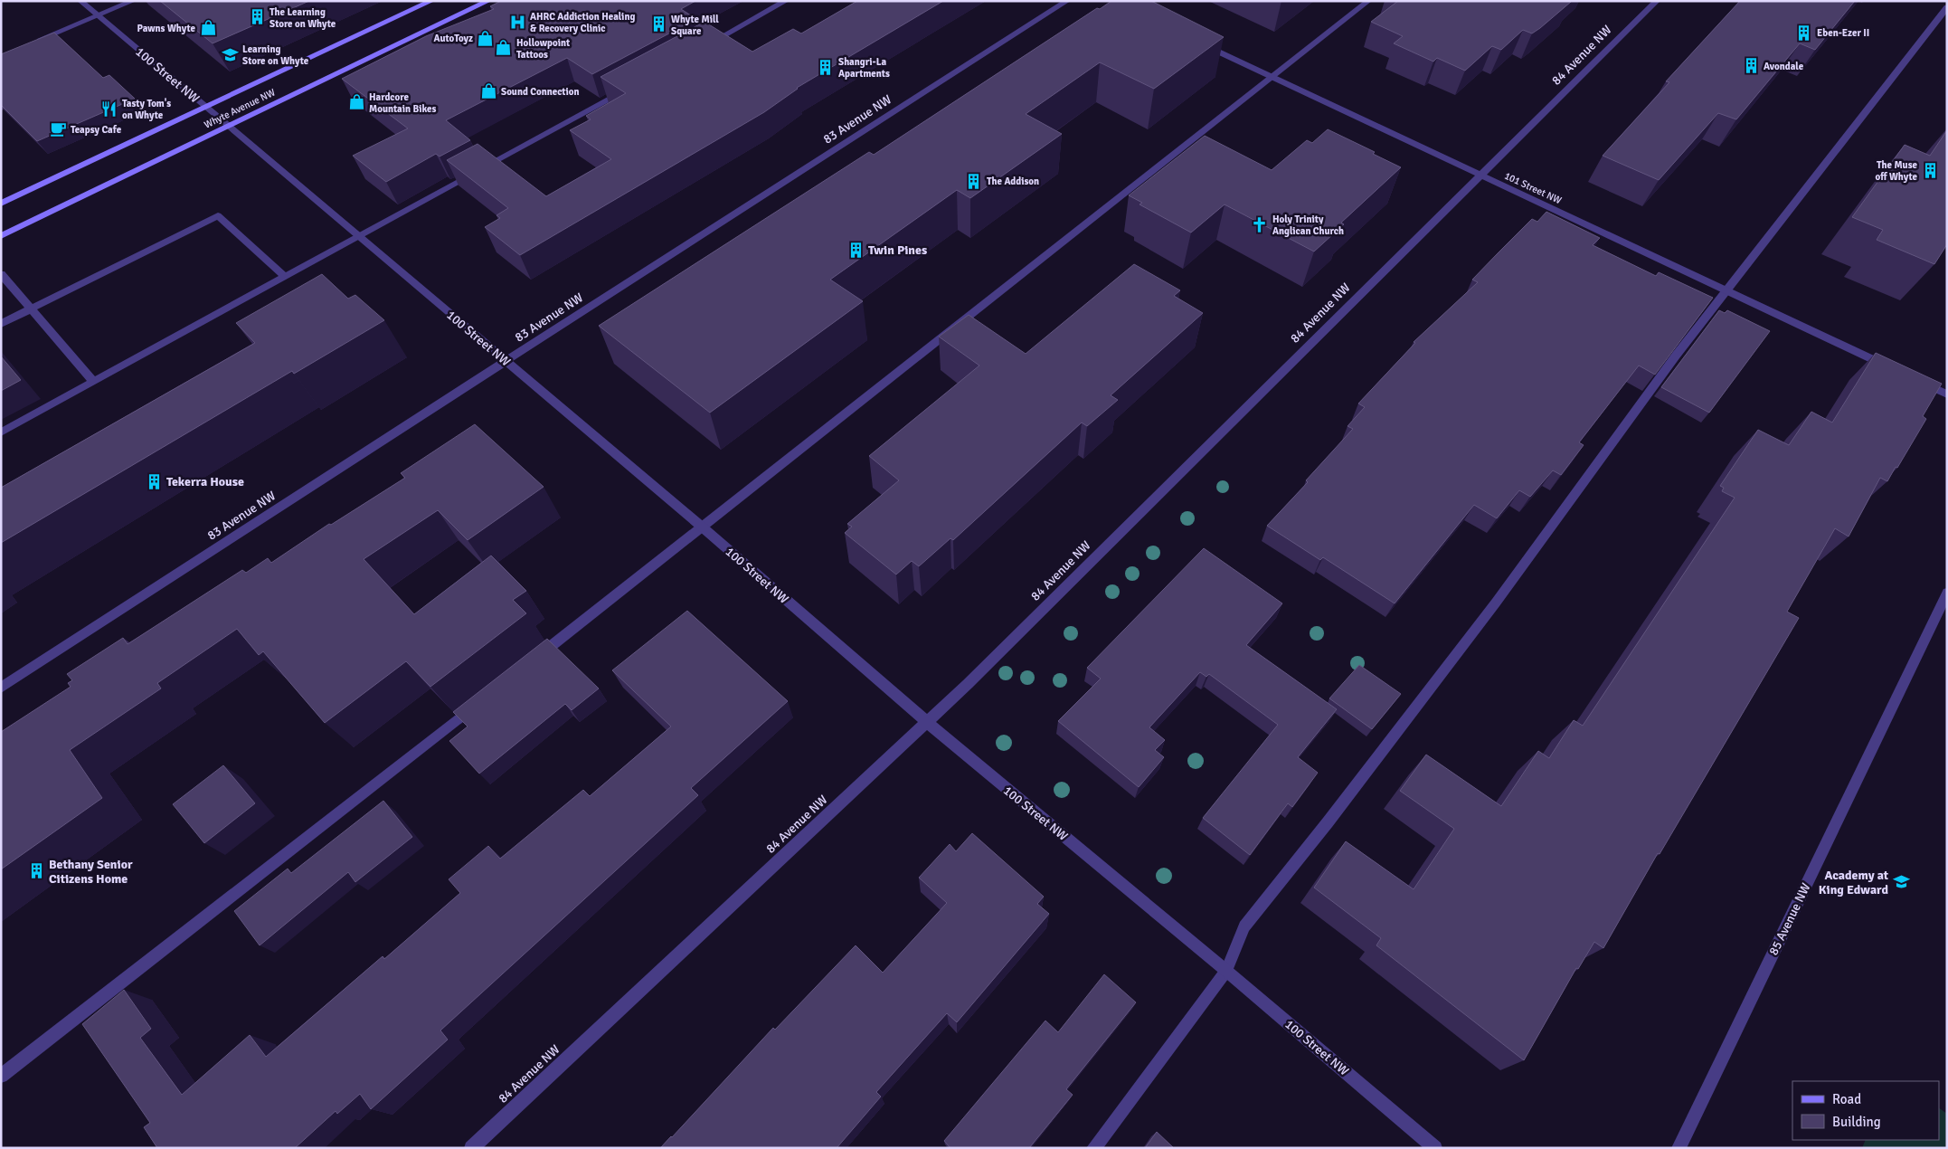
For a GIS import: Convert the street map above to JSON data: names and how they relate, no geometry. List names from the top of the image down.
{
  "streets": {
    "main road": ["Whyte Avenue NW"],
    "street": [
      "84 Avenue NW",
      "100 Street NW",
      "83 Avenue NW",
      "101 Street NW",
      "85 Avenue NW"
    ]
  },
  "crossings": [
    ["84 Avenue NW", "100 Street NW"],
    ["84 Avenue NW", "101 Street NW"],
    ["100 Street NW", "Whyte Avenue NW"],
    ["100 Street NW", "83 Avenue NW"]
  ],
  "places": {
    "building": [
      "The Learning Store on Whyte",
      "Whyte Mill Square",
      "Eben-Ezer II",
      "Avondale",
      "Shangri-La Apartments",
      "The Muse off Whyte",
      "The Addison",
      "Twin Pines",
      "Tekerra House",
      "Bethany Senior Citizens Home"
    ],
    "hospital": ["AHRC Addiction Healing & Recovery Clinic"],
    "shop": [
      "Pawns Whyte",
      "AutoToyz",
      "Hollowpoint Tattoos",
      "Sound Connection",
      "Hardcore Mountain Bikes"
    ],
    "school or university": ["Learning Store on Whyte", "Academy at King Edward"],
    "restaurant": ["Tasty Tom's on Whyte"],
    "cafe": ["Teapsy Cafe"],
    "church": ["Holy Trinity Anglican Church"]
  },
  "legend": ["Road", "Building"]
}
